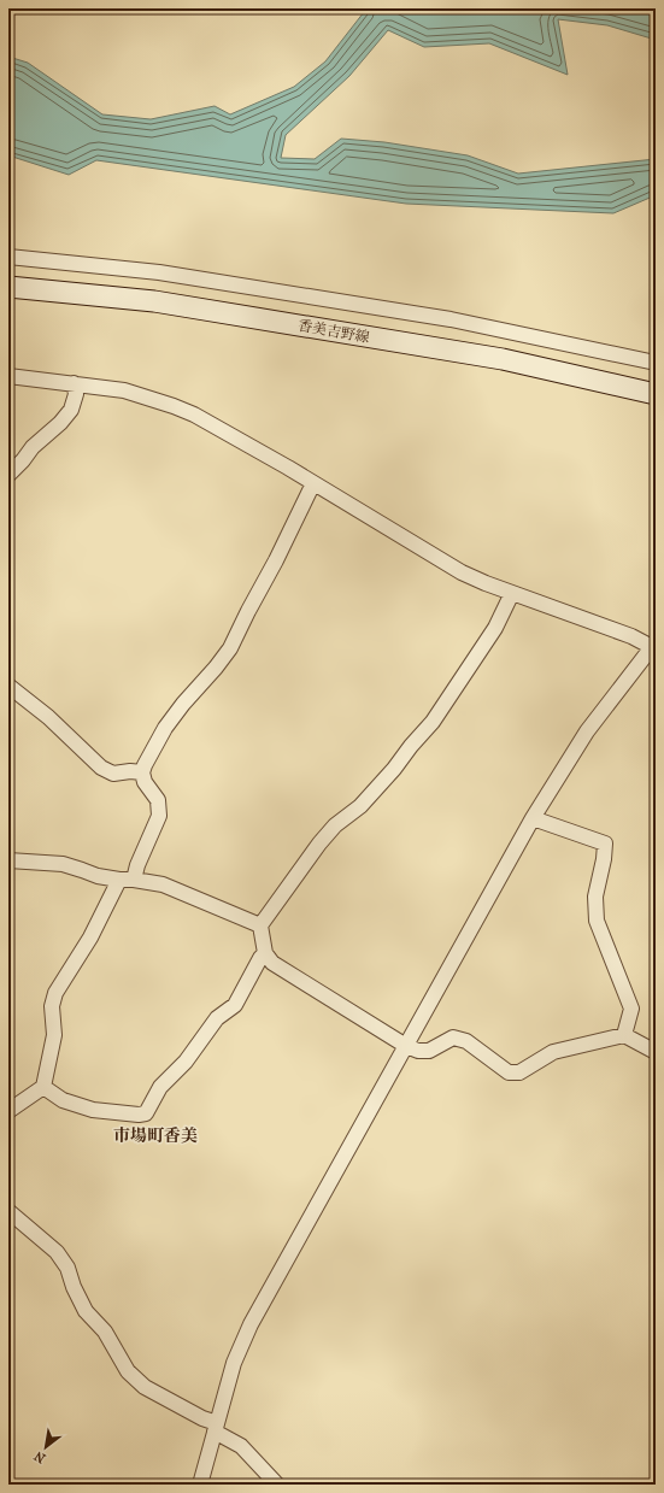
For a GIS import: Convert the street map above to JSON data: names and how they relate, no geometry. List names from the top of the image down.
{
  "streets": {
    "main road": ["香美吉野線"]
  },
  "districts": ["市場町香美"],
  "north": "bottom left"
}
